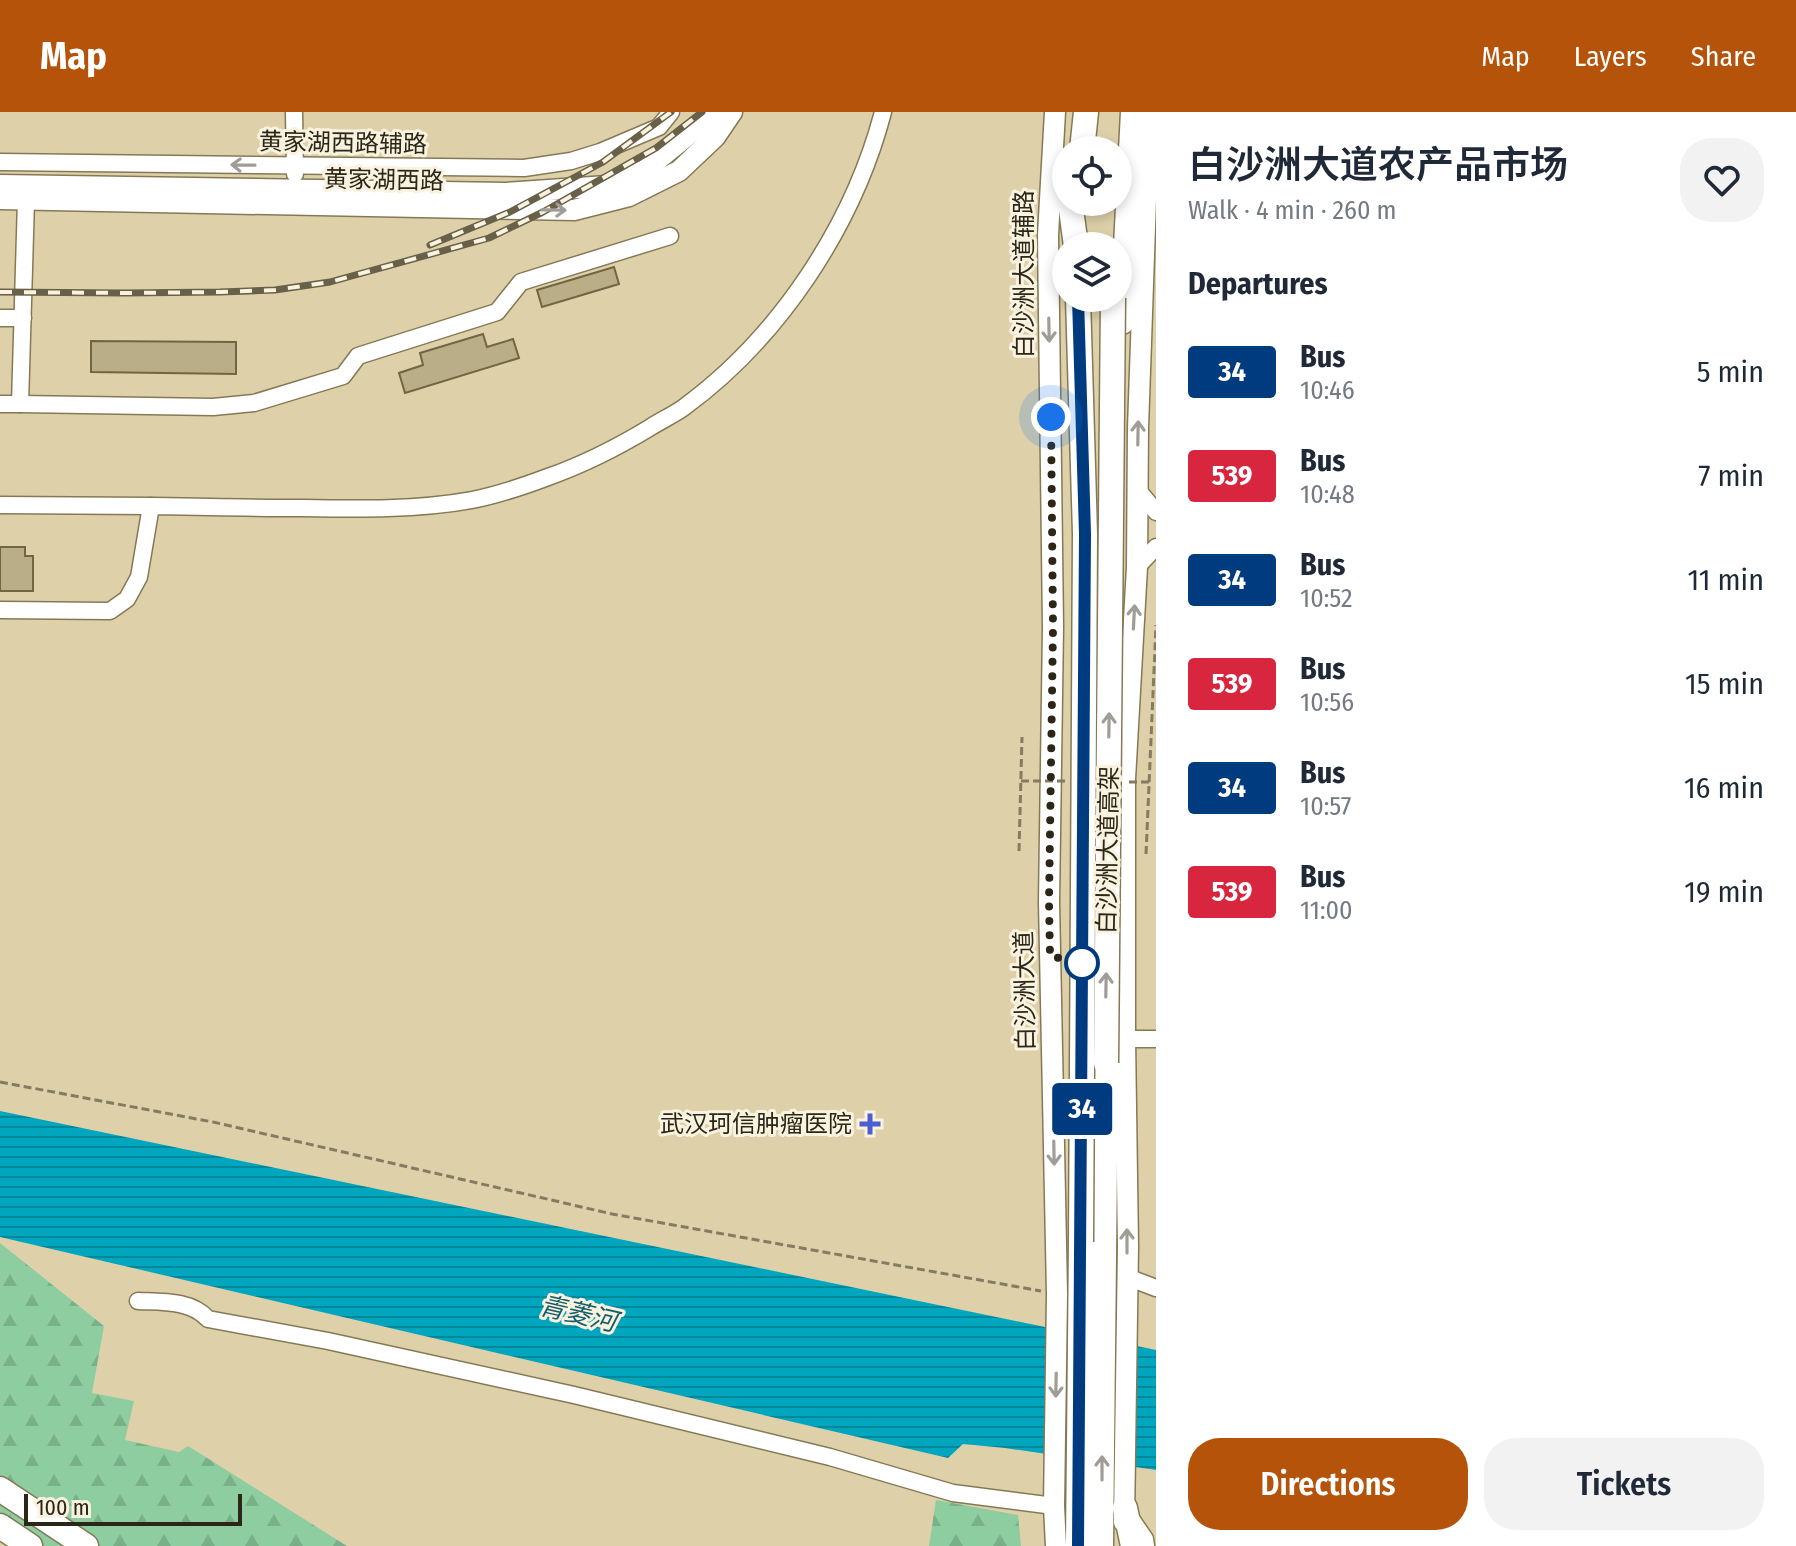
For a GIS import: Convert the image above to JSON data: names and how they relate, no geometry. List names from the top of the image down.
{
  "streets": {
    "highway": ["白沙洲大道高架"],
    "main road": ["黄家湖西路", "白沙洲大道辅路", "白沙洲大道"],
    "street": ["黄家湖西路辅路"]
  },
  "crossings": [
    ["白沙洲大道辅路", "白沙洲大道"]
  ],
  "one_way": ["黄家湖西路辅路"],
  "water": ["青菱河"],
  "places": {
    "health": ["武汉珂信肿瘤医院"]
  },
  "lines": ["bus line 34"],
  "scale_bar": "100 m",
  "page": {
    "header": "Map",
    "nav": ["Map", "Layers", "Share"],
    "on_map": "34",
    "heading": [
      ["白沙洲大道农产品市场", "Walk · 4 min · 260 m"],
      "Departures"
    ],
    "list": [
      {
        "mark": "34",
        "name": "Bus",
        "note": "10:46",
        "value": "5 min"
      },
      {
        "mark": "539",
        "name": "Bus",
        "note": "10:48",
        "value": "7 min"
      },
      {
        "mark": "34",
        "name": "Bus",
        "note": "10:52",
        "value": "11 min"
      },
      {
        "mark": "539",
        "name": "Bus",
        "note": "10:56",
        "value": "15 min"
      },
      {
        "mark": "34",
        "name": "Bus",
        "note": "10:57",
        "value": "16 min"
      },
      {
        "mark": "539",
        "name": "Bus",
        "note": "11:00",
        "value": "19 min"
      }
    ],
    "buttons": ["Directions", "Tickets"],
    "scale": "100 m"
  }
}
